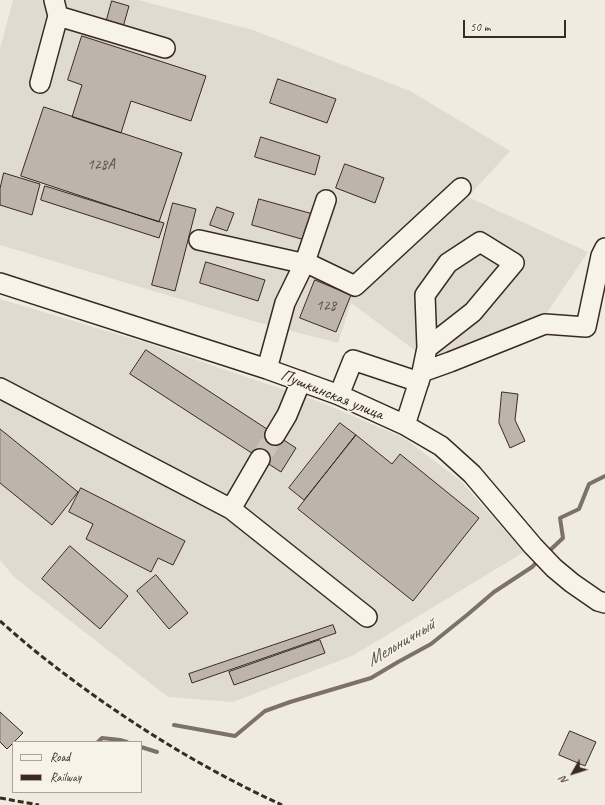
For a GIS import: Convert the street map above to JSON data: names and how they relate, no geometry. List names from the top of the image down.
{
  "streets": {
    "street": ["Пушкинская улица"]
  },
  "water": ["Мельничный"],
  "house_numbers": ["128А", "128"],
  "legend": ["Road", "Railway"],
  "scale_bar": "50 m",
  "north": "bottom left"
}
